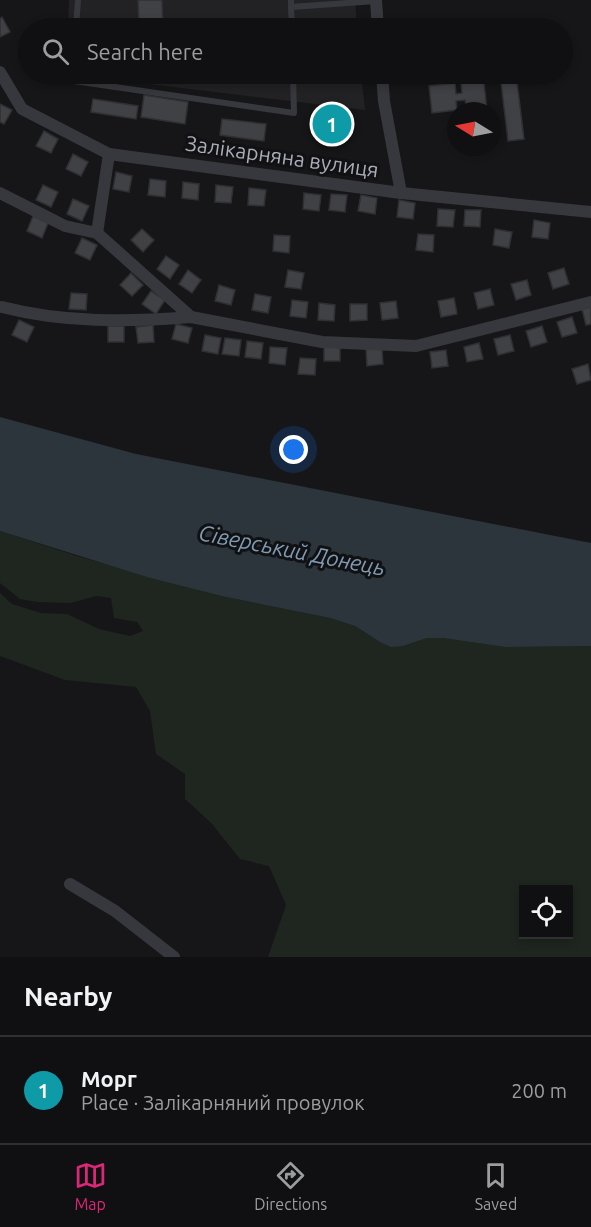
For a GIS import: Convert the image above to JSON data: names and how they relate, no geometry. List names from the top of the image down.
{
  "streets": {
    "street": ["Залікарняна вулиця"]
  },
  "water": ["Сіверський Донець"],
  "north": "left",
  "page": {
    "search": "Search here",
    "pins": "1",
    "heading": "Nearby",
    "list": [
      {
        "mark": "1",
        "name": "Морг",
        "note": "Place · Залікарняний провулок",
        "value": "200 m"
      }
    ],
    "nav": ["Map", "Directions", "Saved"]
  }
}
